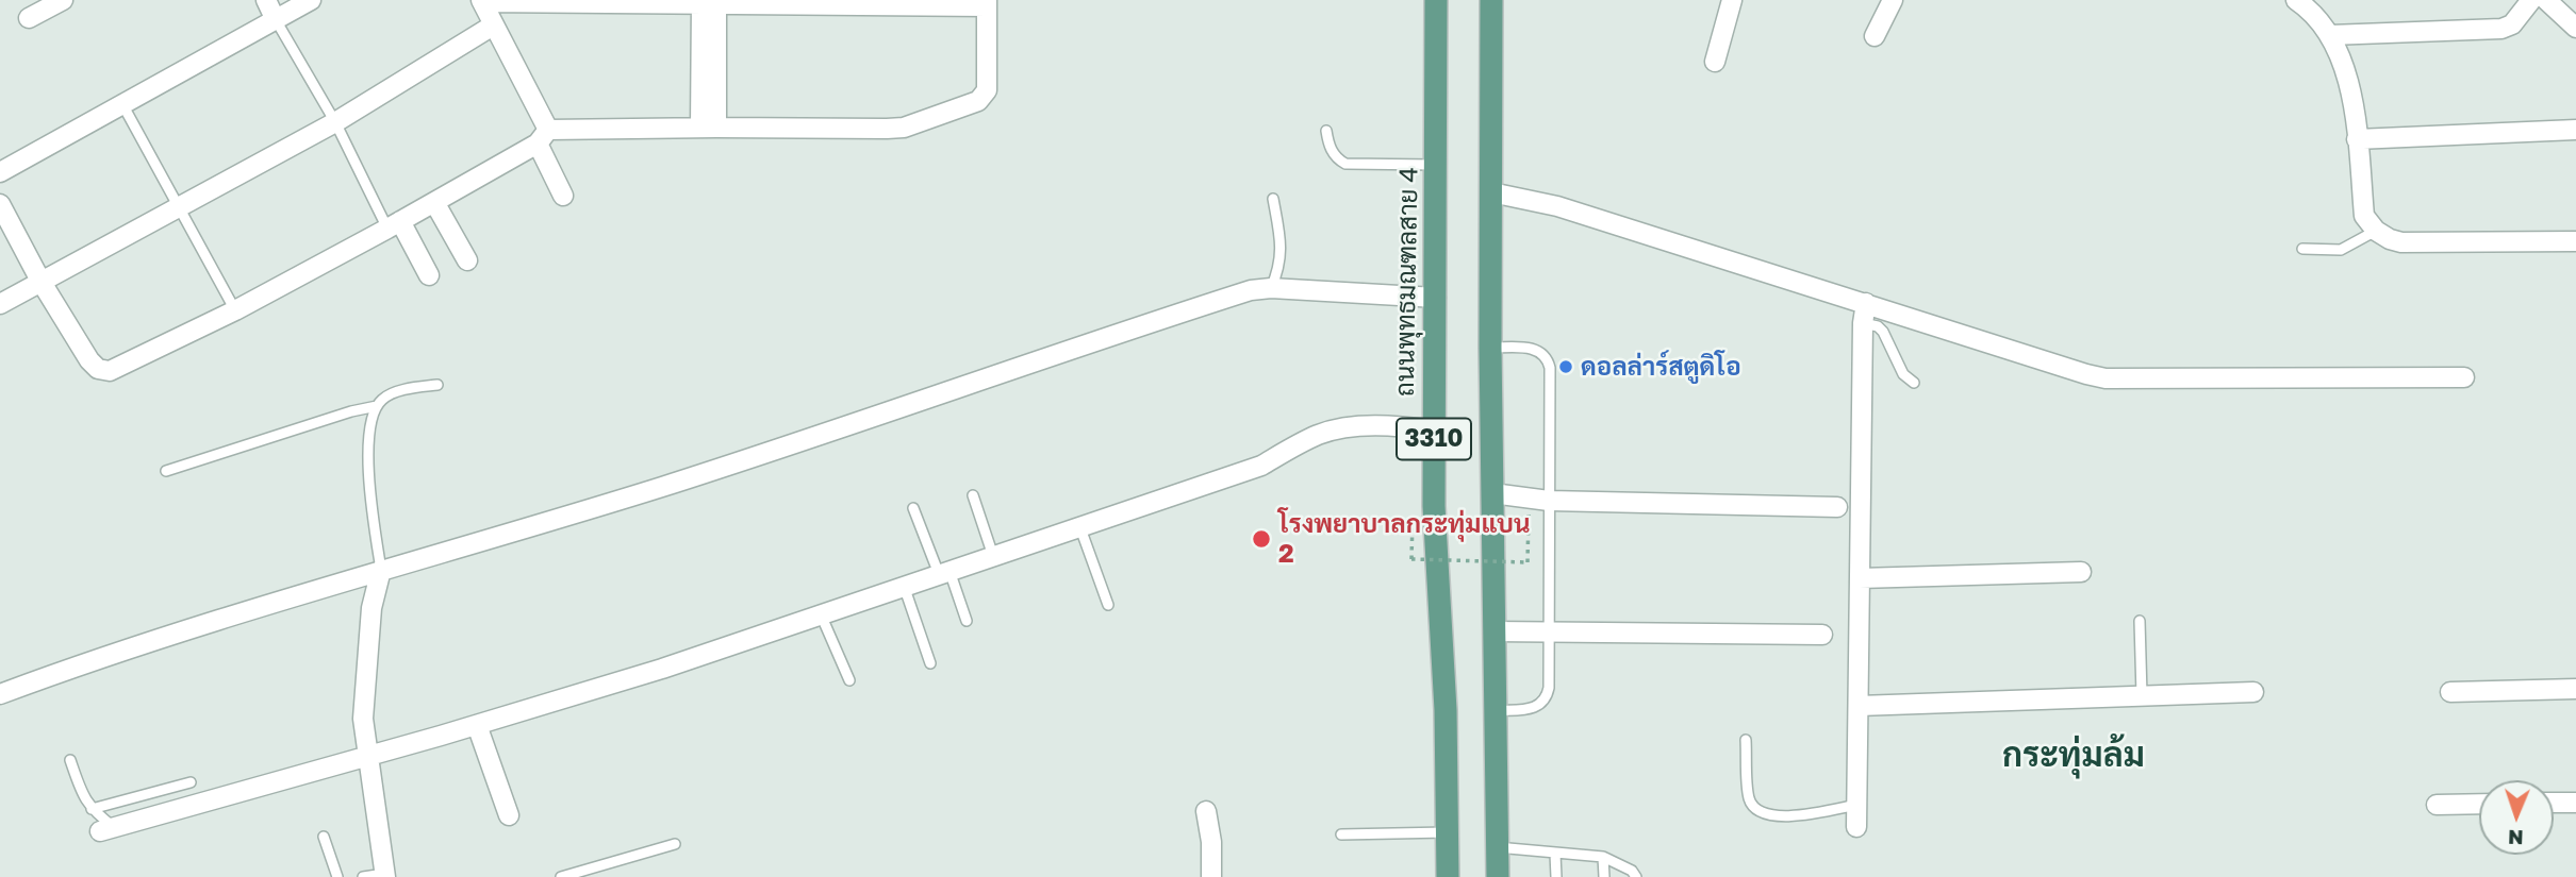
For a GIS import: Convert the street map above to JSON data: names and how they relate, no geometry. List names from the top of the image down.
{
  "streets": {
    "main road": ["ถนนพุทธมณฑลสาย 4", "3310"]
  },
  "districts": ["กระทุ่มล้ม"],
  "places": ["ดอลล่าร์สตูดิโอ", "โรงพยาบาลกระทุ่มแบน 2"],
  "north": "bottom"
}
